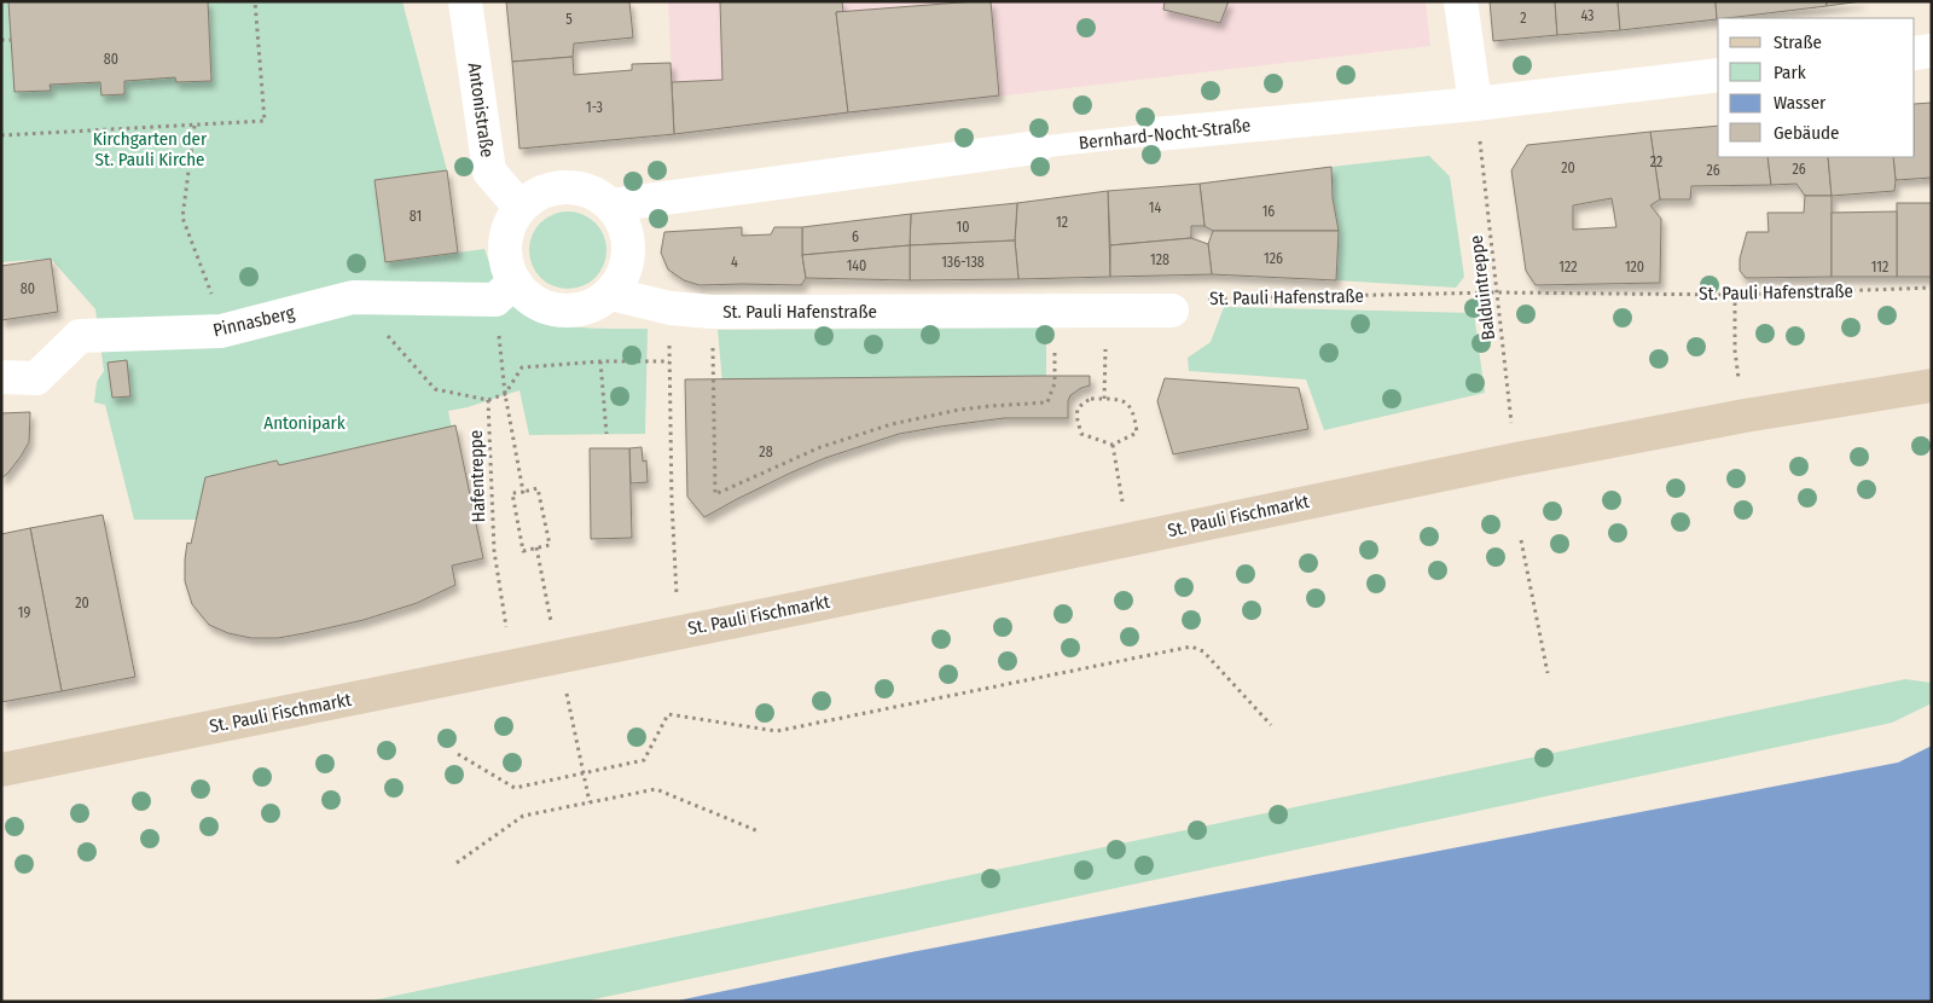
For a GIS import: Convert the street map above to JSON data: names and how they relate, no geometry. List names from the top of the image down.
{
  "streets": {
    "main road": ["St. Pauli Fischmarkt"],
    "street": [
      "Antonistraße",
      "Bernhard-Nocht-Straße",
      "St. Pauli Hafenstraße",
      "Pinnasberg"
    ],
    "path": ["Balduintreppe", "Hafentreppe"]
  },
  "crossings": [
    ["Antonistraße", "Bernhard-Nocht-Straße"],
    ["Antonistraße", "St. Pauli Hafenstraße"],
    ["Antonistraße", "Pinnasberg"],
    ["Bernhard-Nocht-Straße", "St. Pauli Hafenstraße"],
    ["Bernhard-Nocht-Straße", "Pinnasberg"],
    ["Balduintreppe", "St. Pauli Hafenstraße"],
    ["St. Pauli Hafenstraße", "Pinnasberg"],
    ["Hafentreppe", "St. Pauli Fischmarkt"]
  ],
  "parks": ["Kirchgarten der St. Pauli Kirche", "Antonipark"],
  "house_numbers": [
    "43",
    "2",
    "5",
    "80",
    "1-3",
    "22",
    "20",
    "26",
    "26",
    "14",
    "16",
    "81",
    "12",
    "10",
    "6",
    "126",
    "128",
    "4",
    "136-138",
    "140",
    "122",
    "120",
    "112",
    "80",
    "28",
    "20",
    "19"
  ],
  "legend": [
    "Straße",
    "Park",
    "Wasser",
    "Gebäude"
  ]
}
